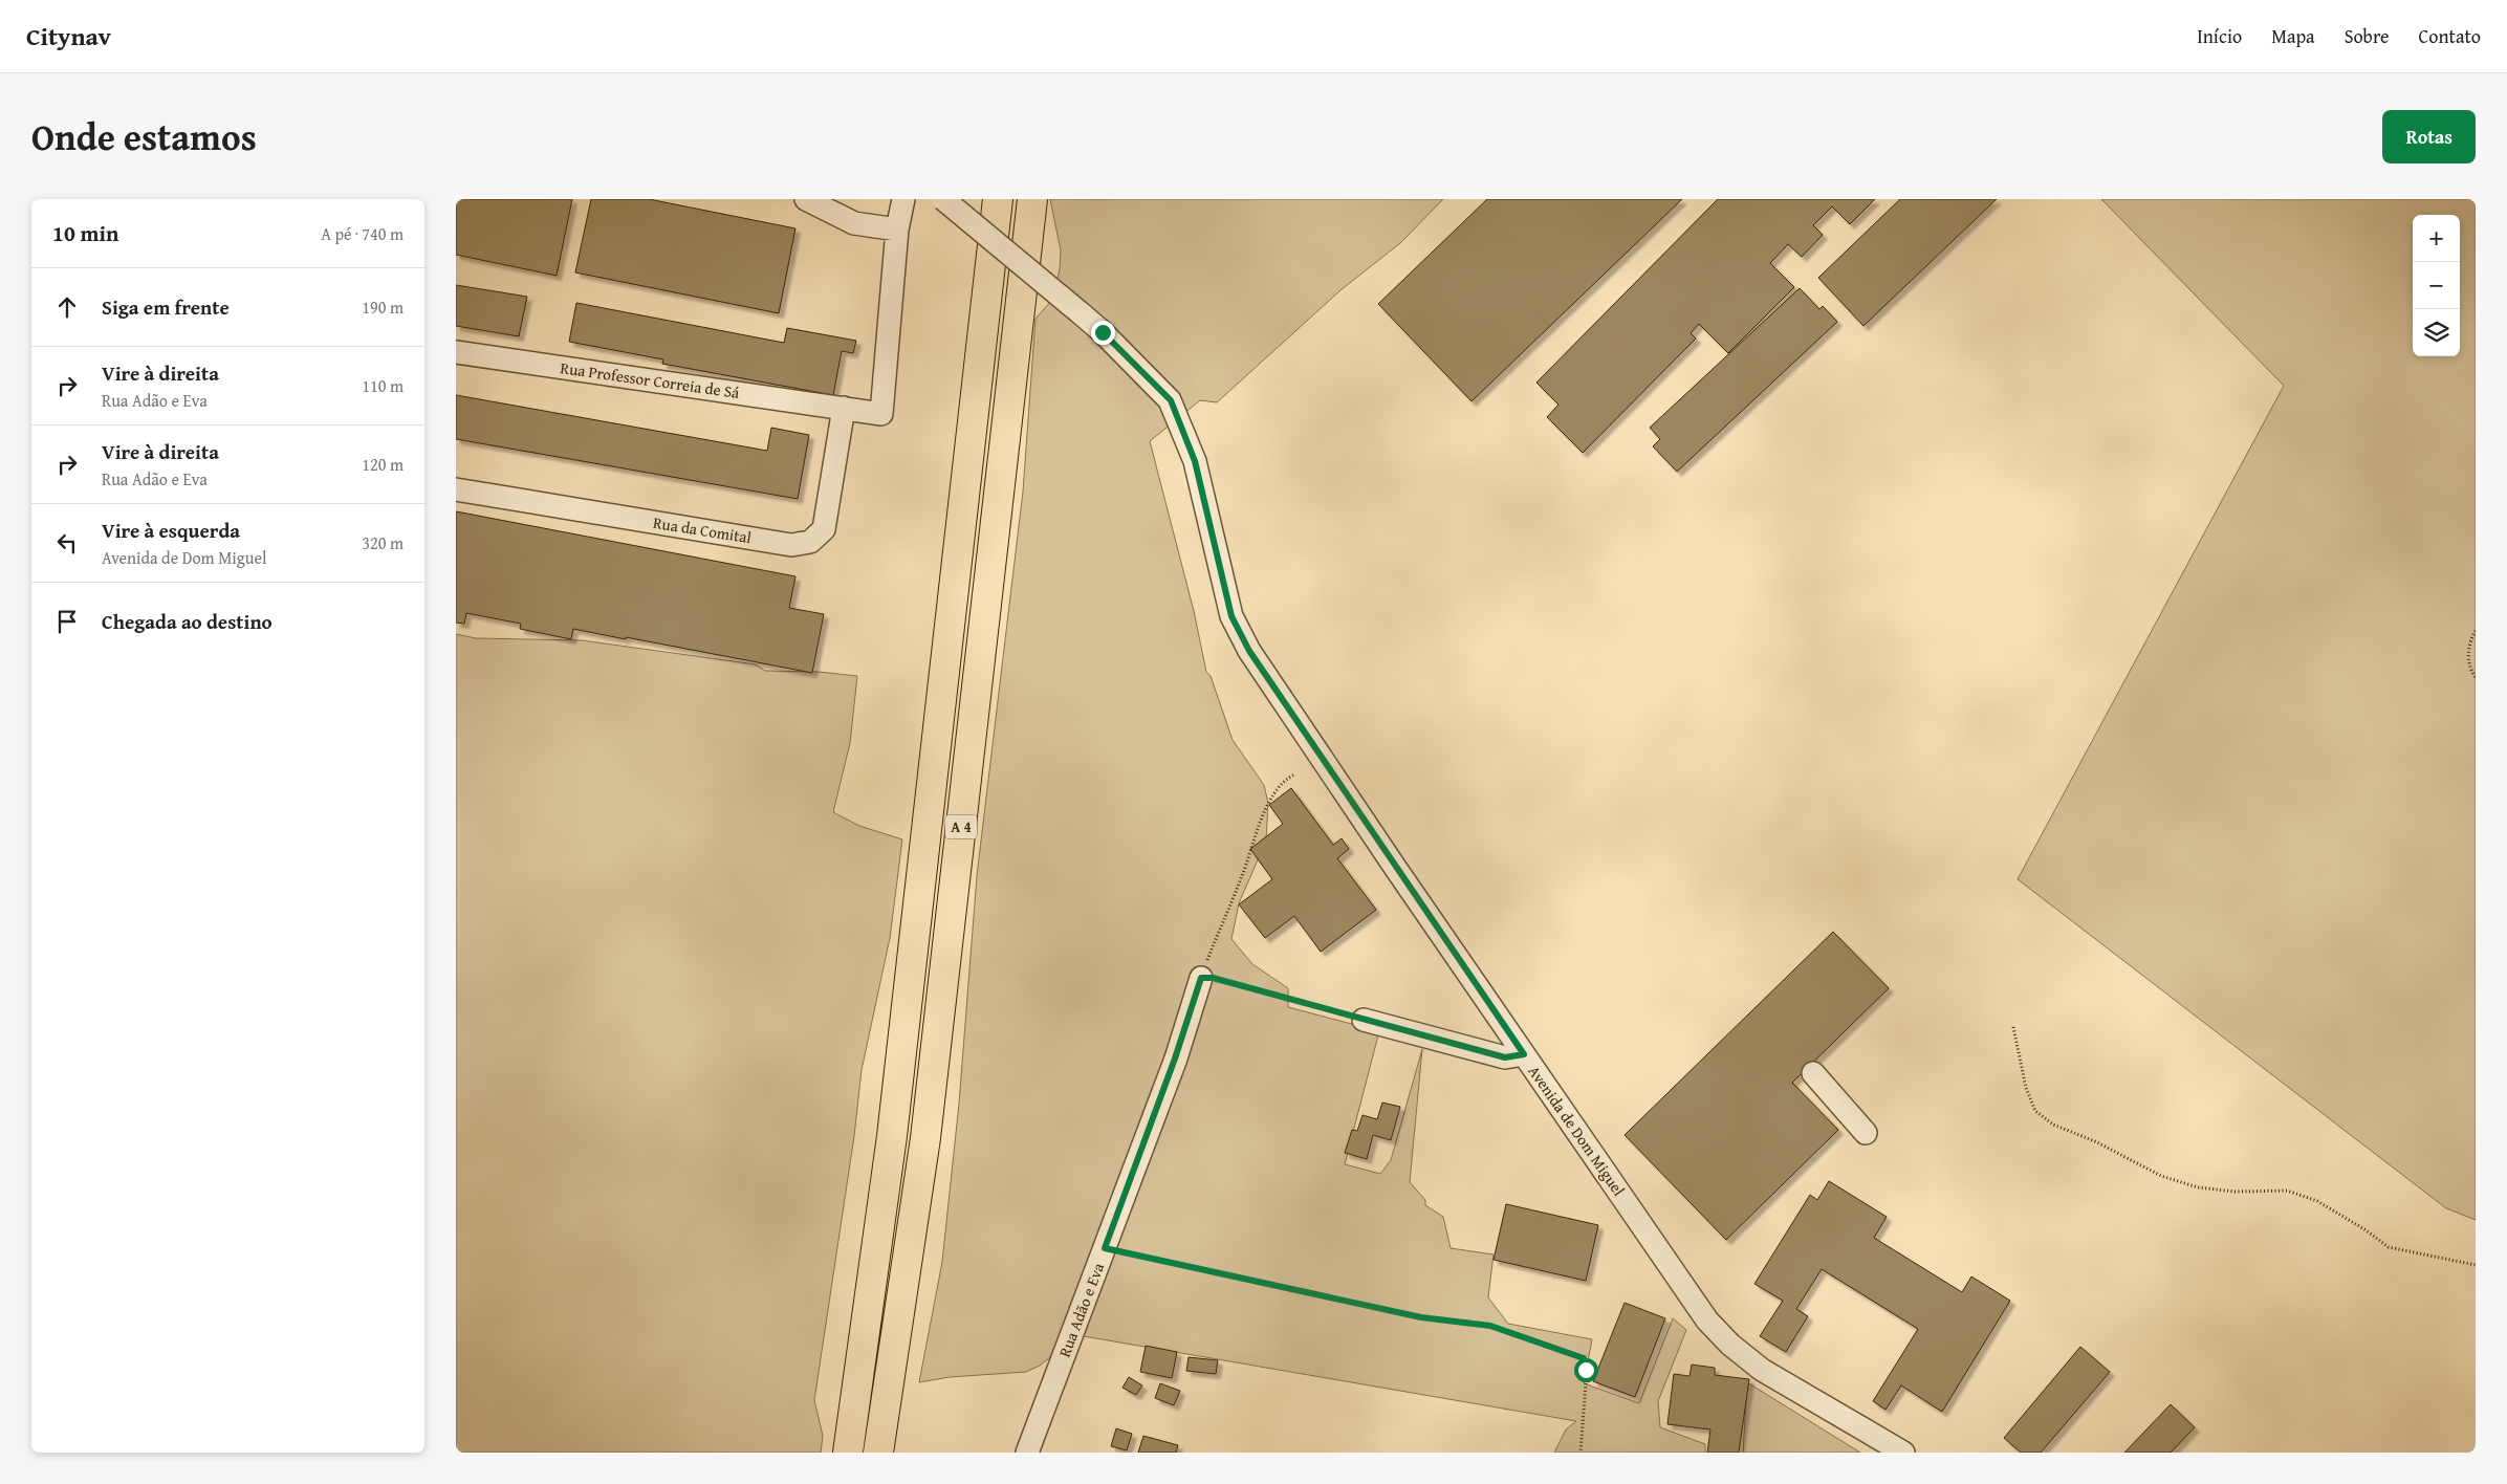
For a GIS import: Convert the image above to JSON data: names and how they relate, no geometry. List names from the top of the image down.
{
  "streets": {
    "highway": ["A 4"],
    "street": [
      "Rua Professor Correia de Sá",
      "Rua da Comital",
      "Avenida de Dom Miguel",
      "Rua Adão e Eva"
    ]
  },
  "crossings": [
    ["Rua Professor Correia de Sá", "Rua da Comital"]
  ],
  "page": {
    "header": "Citynav",
    "nav": [
      "Início",
      "Mapa",
      "Sobre",
      "Contato"
    ],
    "title": "Onde estamos",
    "buttons": "Rotas",
    "heading": ["10 min", "A pé · 740 m"],
    "map_buttons": ["+", "−"],
    "list": [
      ["Siga em frente", "190 m"],
      ["Vire à direita", "Rua Adão e Eva", "110 m"],
      ["Vire à direita", "Rua Adão e Eva", "120 m"],
      ["Vire à esquerda", "Avenida de Dom Miguel", "320 m"],
      "Chegada ao destino"
    ]
  }
}
